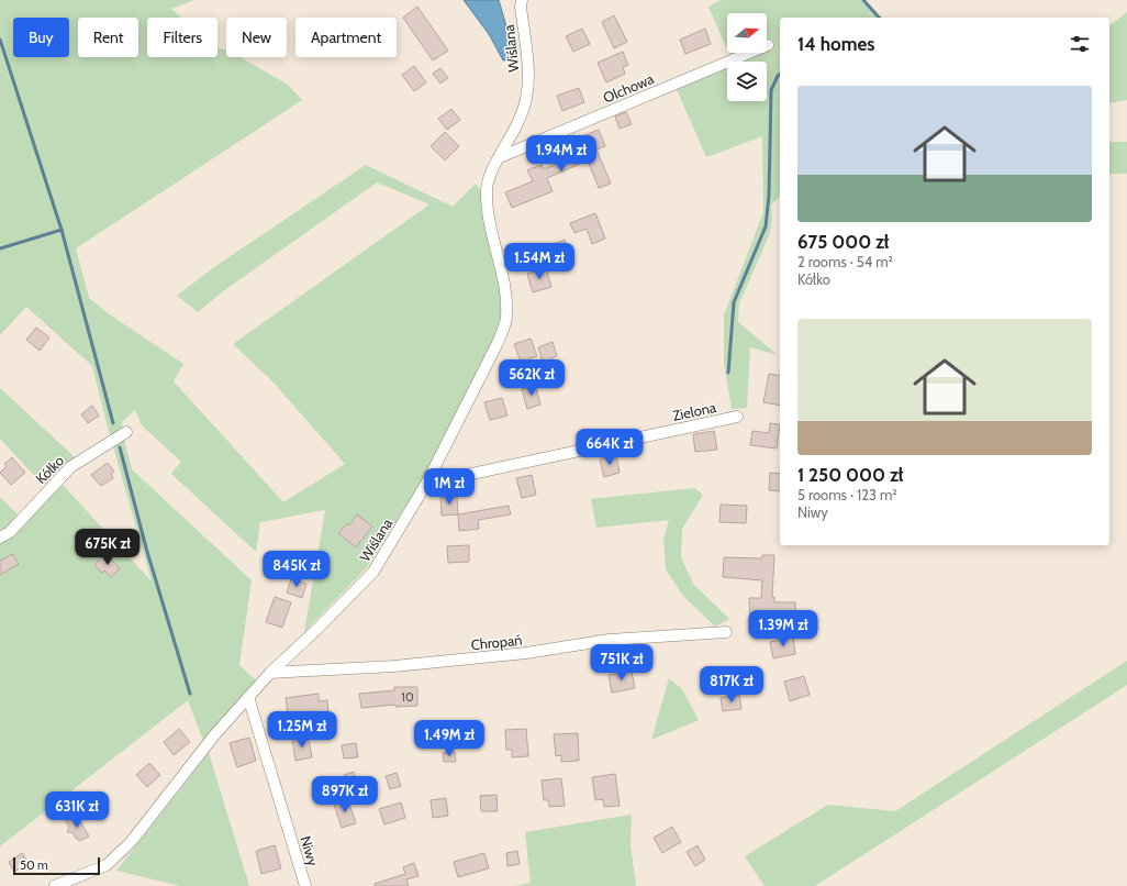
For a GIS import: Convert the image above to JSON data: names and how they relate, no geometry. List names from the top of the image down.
{
  "streets": {
    "street": [
      "Wiślana",
      "Olchowa",
      "Zielona",
      "Kółko",
      "Chropań",
      "Niwy"
    ]
  },
  "crossings": [
    ["Wiślana", "Olchowa"],
    ["Wiślana", "Zielona"],
    ["Wiślana", "Chropań"],
    ["Wiślana", "Niwy"]
  ],
  "house_numbers": ["10"],
  "scale_bar": "50 m",
  "north": "right",
  "page": {
    "chip": [
      "Buy",
      "Rent",
      "Filters",
      "New",
      "Apartment"
    ],
    "heading": "14 homes",
    "list": [
      {
        "name": "675 000 zł",
        "note": "2 rooms · 54 m² · Kółko"
      },
      {
        "name": "1 250 000 zł",
        "note": "5 rooms · 123 m² · Niwy"
      }
    ],
    "price": [
      "1.94M zł",
      "1.54M zł",
      "562K zł",
      "664K zł",
      "1M zł",
      "675K zł",
      "845K zł",
      "1.39M zł",
      "751K zł",
      "817K zł",
      "1.25M zł",
      "1.49M zł",
      "897K zł",
      "631K zł"
    ],
    "scale": "50 m"
  }
}
